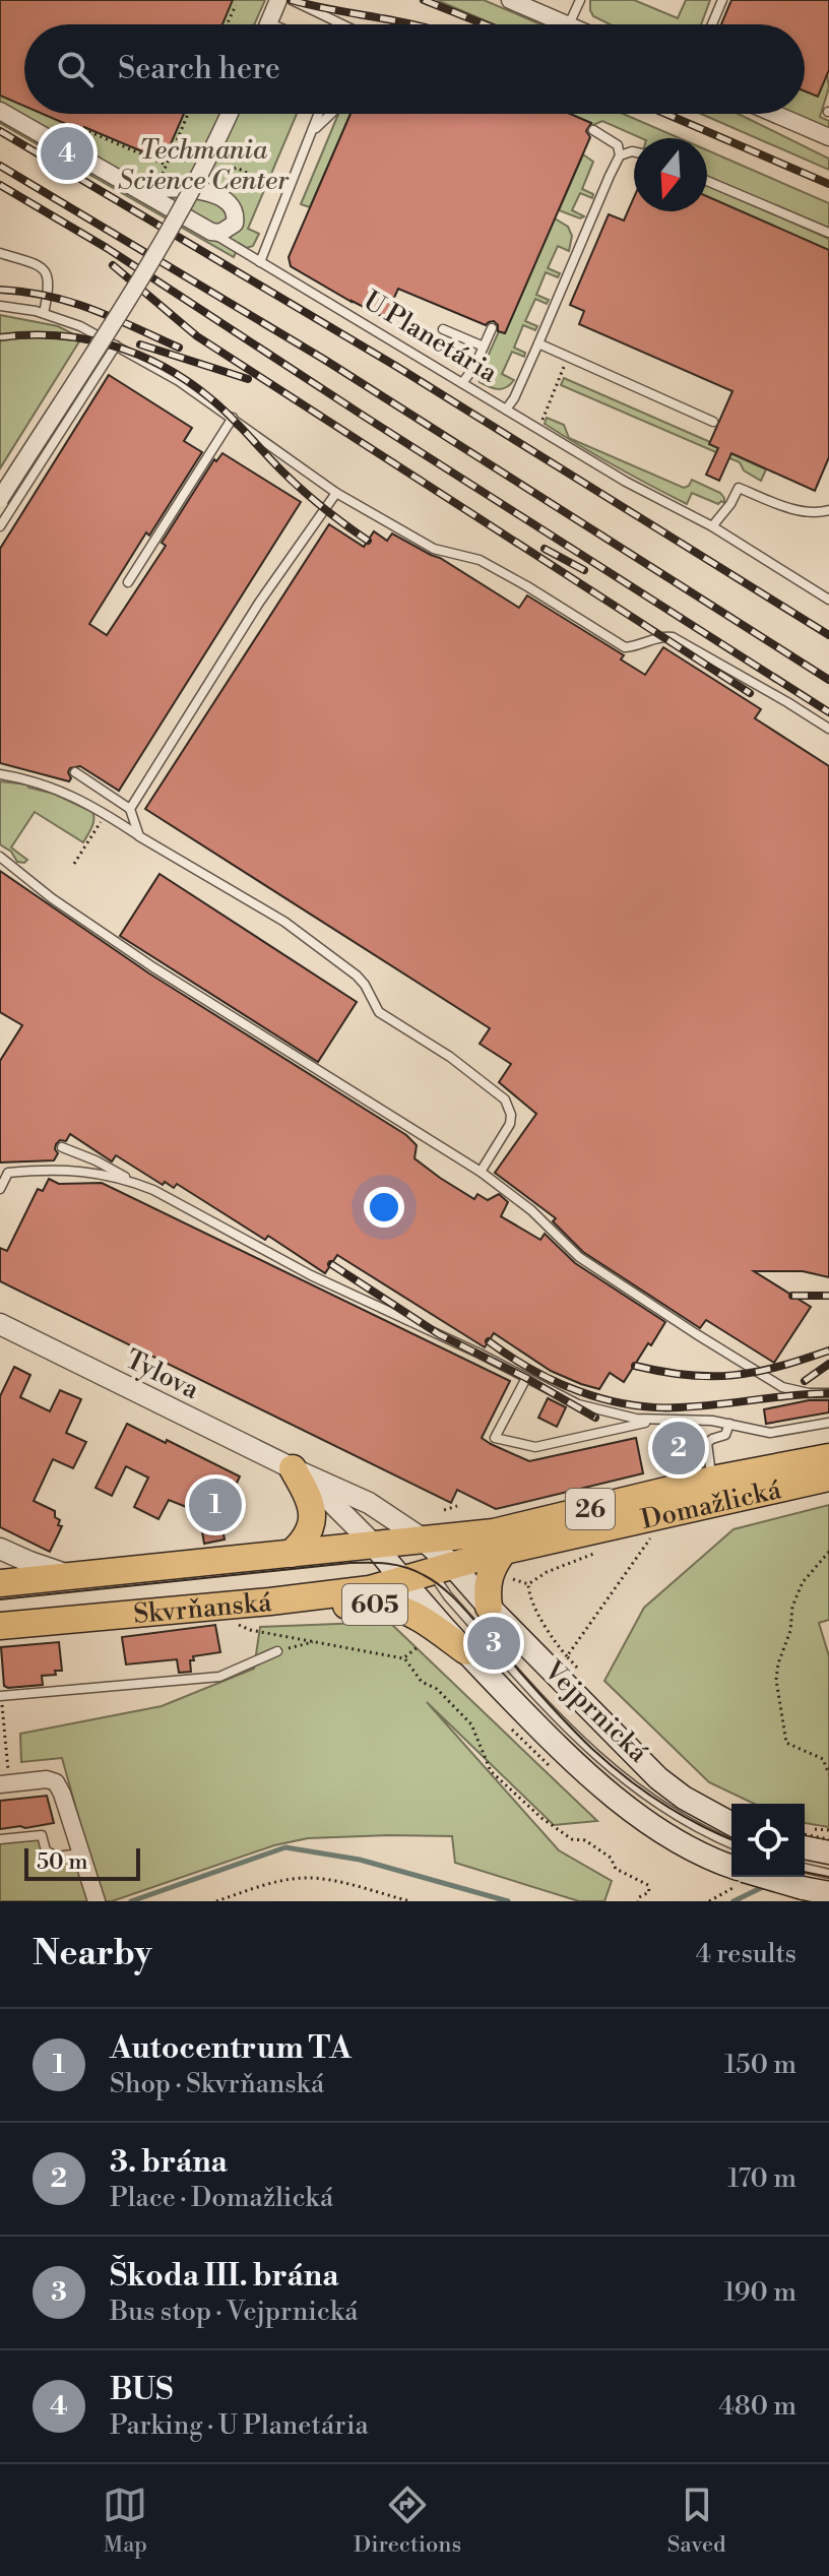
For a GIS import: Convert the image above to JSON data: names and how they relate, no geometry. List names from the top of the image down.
{
  "streets": {
    "main road": [
      "Domažlická",
      "26",
      "605",
      "Skvrňanská",
      "Vejprnická"
    ],
    "street": ["U Planetária", "Tylova"]
  },
  "crossings": [
    ["Tylova", "Domažlická"],
    ["Tylova", "26"],
    ["Tylova", "Skvrňanská"],
    ["Tylova", "Vejprnická"],
    ["Domažlická", "26"],
    ["Domažlická", "Vejprnická"],
    ["26", "Skvrňanská"],
    ["26", "Vejprnická"],
    ["605", "Skvrňanská"],
    ["605", "Vejprnická"],
    ["Skvrňanská", "Vejprnická"]
  ],
  "parks": ["Techmania Science Center"],
  "scale_bar": "50 m",
  "north": "bottom",
  "page": {
    "search": "Search here",
    "pins": [
      "4",
      "2",
      "1",
      "3"
    ],
    "scale": "50 m",
    "heading": ["Nearby", "4 results"],
    "list": [
      {
        "mark": "1",
        "name": "Autocentrum TA",
        "note": "Shop · Skvrňanská",
        "value": "150 m"
      },
      {
        "mark": "2",
        "name": "3. brána",
        "note": "Place · Domažlická",
        "value": "170 m"
      },
      {
        "mark": "3",
        "name": "Škoda III. brána",
        "note": "Bus stop · Vejprnická",
        "value": "190 m"
      },
      {
        "mark": "4",
        "name": "BUS",
        "note": "Parking · U Planetária",
        "value": "480 m"
      }
    ],
    "nav": ["Map", "Directions", "Saved"]
  }
}
